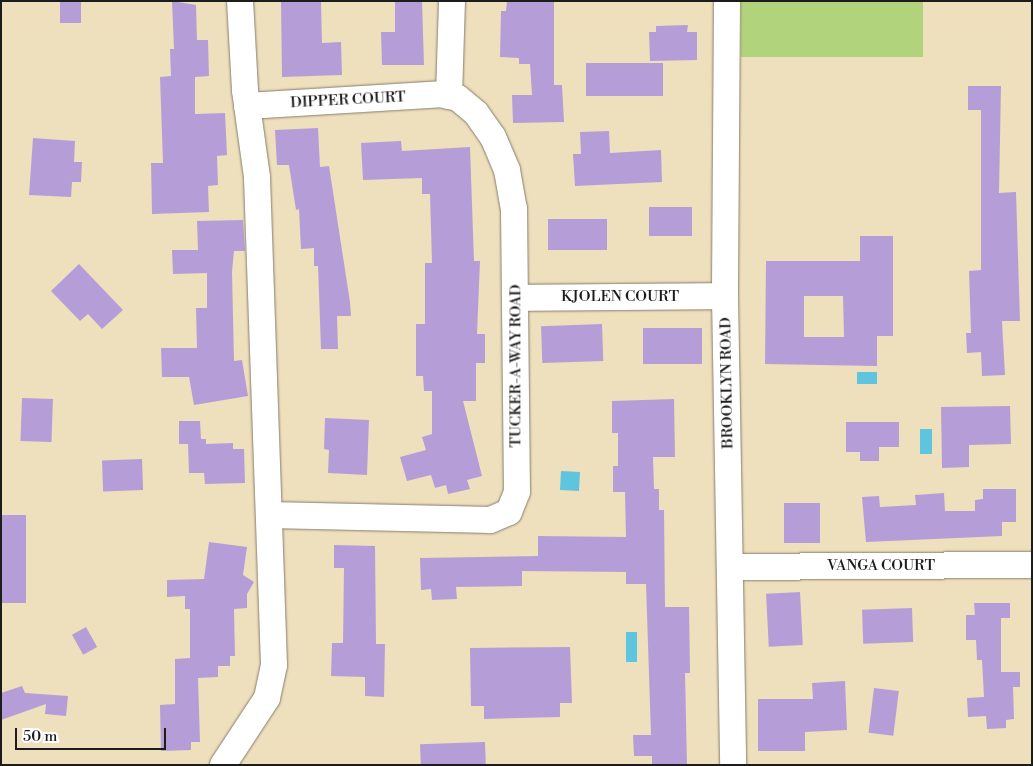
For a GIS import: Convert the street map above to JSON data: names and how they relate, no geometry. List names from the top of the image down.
{
  "streets": {
    "street": [
      "DIPPER COURT",
      "KJOLEN COURT",
      "TUCKER-A-WAY ROAD",
      "BROOKLYN ROAD",
      "VANGA COURT"
    ]
  },
  "crossings": [
    ["DIPPER COURT", "TUCKER-A-WAY ROAD"],
    ["KJOLEN COURT", "TUCKER-A-WAY ROAD"],
    ["KJOLEN COURT", "BROOKLYN ROAD"],
    ["BROOKLYN ROAD", "VANGA COURT"]
  ],
  "scale_bar": "50 m"
}
